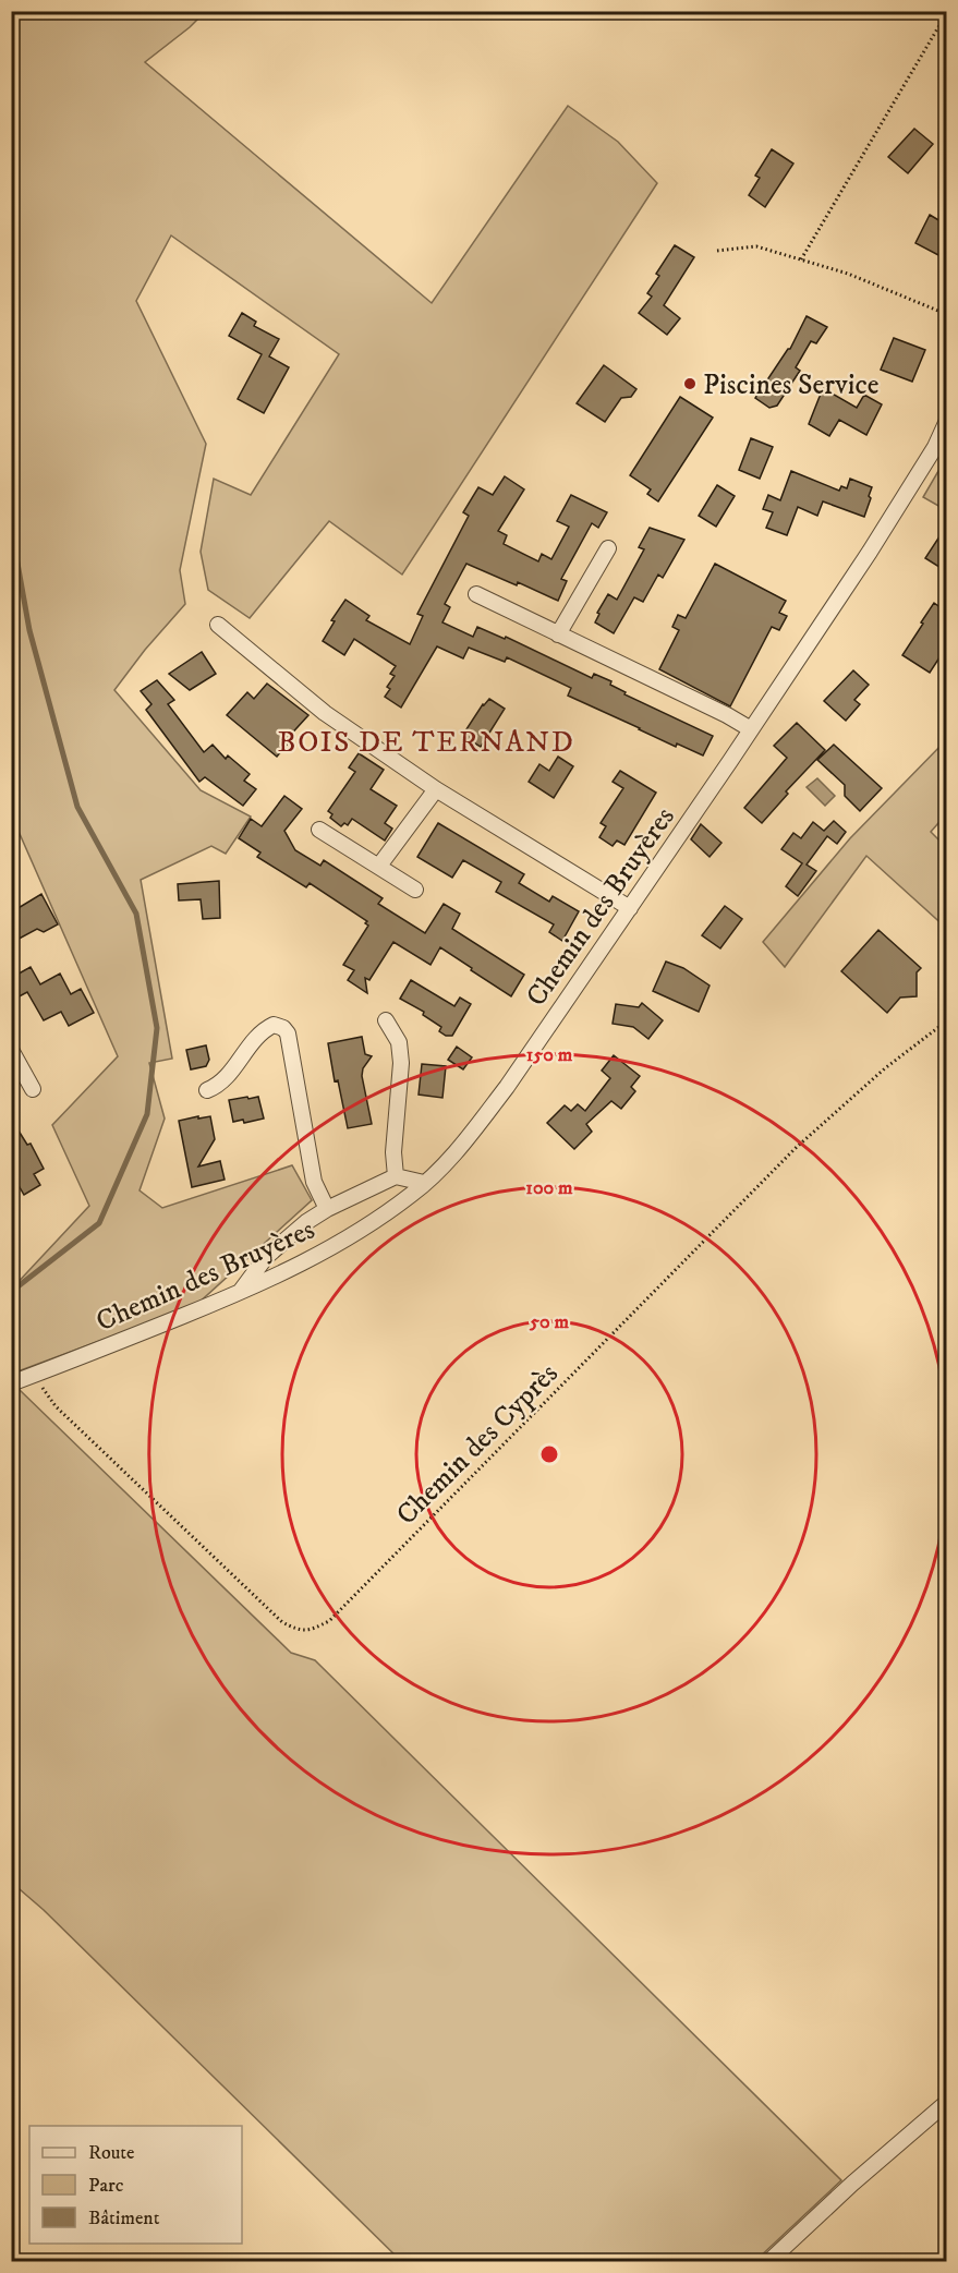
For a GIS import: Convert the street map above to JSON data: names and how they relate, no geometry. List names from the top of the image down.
{
  "streets": {
    "street": ["Chemin des Bruyères"],
    "path": ["Chemin des Cyprès"]
  },
  "crossings": [
    ["Chemin des Bruyères", "Chemin des Cyprès"]
  ],
  "districts": ["BOIS DE TERNAND"],
  "places": ["Piscines Service"],
  "legend": ["Route", "Parc", "Bâtiment"],
  "rings": ["150 m", "100 m", "50 m"]
}
